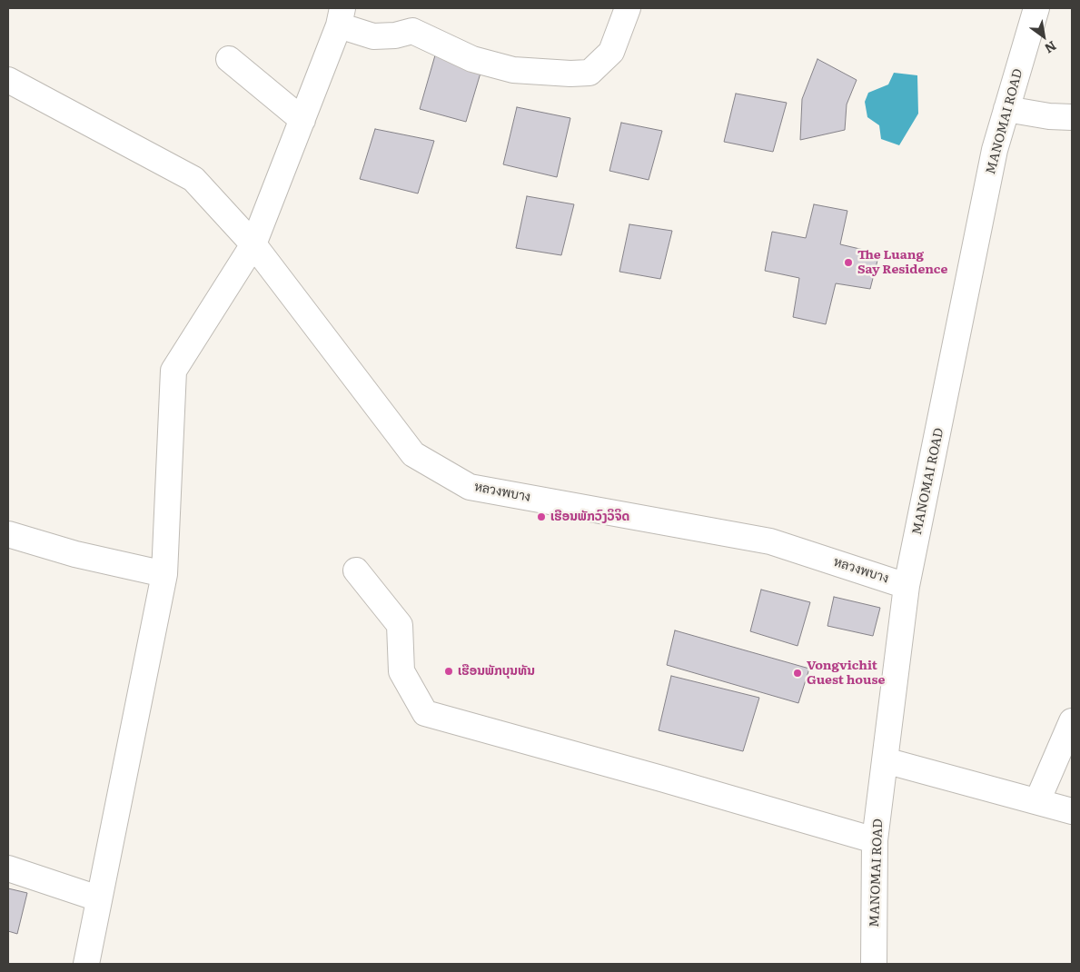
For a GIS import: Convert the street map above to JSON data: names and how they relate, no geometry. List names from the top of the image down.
{
  "streets": {
    "street": ["MANOMAI ROAD", "หลวงพบาง"]
  },
  "crossings": [
    ["MANOMAI ROAD", "หลวงพบาง"]
  ],
  "places": [
    "The Luang Say Residence",
    "ເຮືອນພັກວົງວິຈິດ",
    "ເຮືອນພັກບຸນທັນ",
    "Vongvichit Guest house"
  ],
  "north": "bottom right"
}
